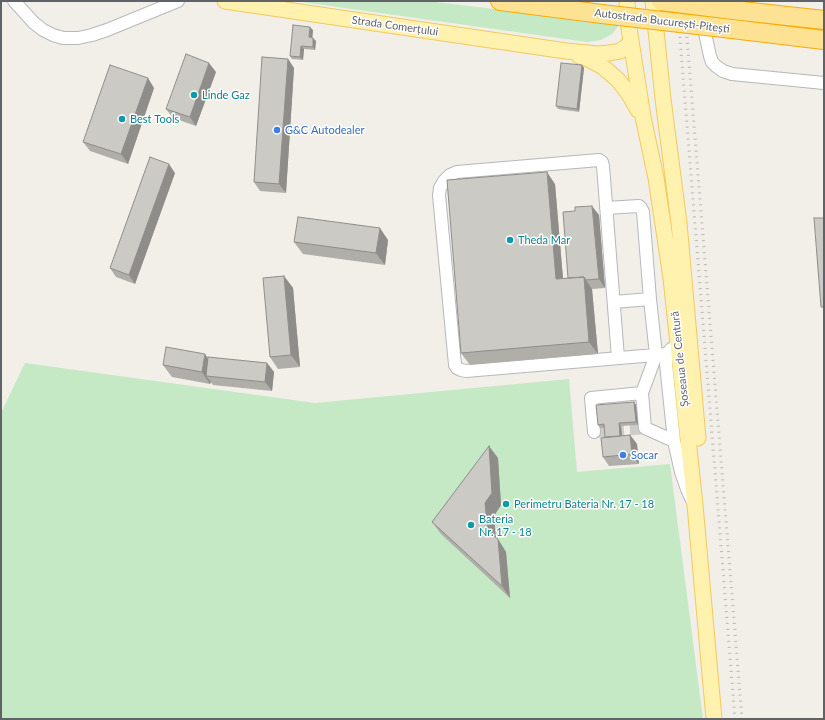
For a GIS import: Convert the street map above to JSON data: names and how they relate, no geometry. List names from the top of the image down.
{
  "streets": {
    "highway": ["Autostrada București-Pitești"],
    "main road": ["Strada Comerțului", "Șoseaua de Centură"]
  },
  "places": [
    "Linde Gaz",
    "Best Tools",
    "G&C Autodealer",
    "Theda Mar",
    "Socar",
    "Perimetru Bateria Nr. 17 - 18",
    "Bateria Nr. 17 - 18"
  ]
}
